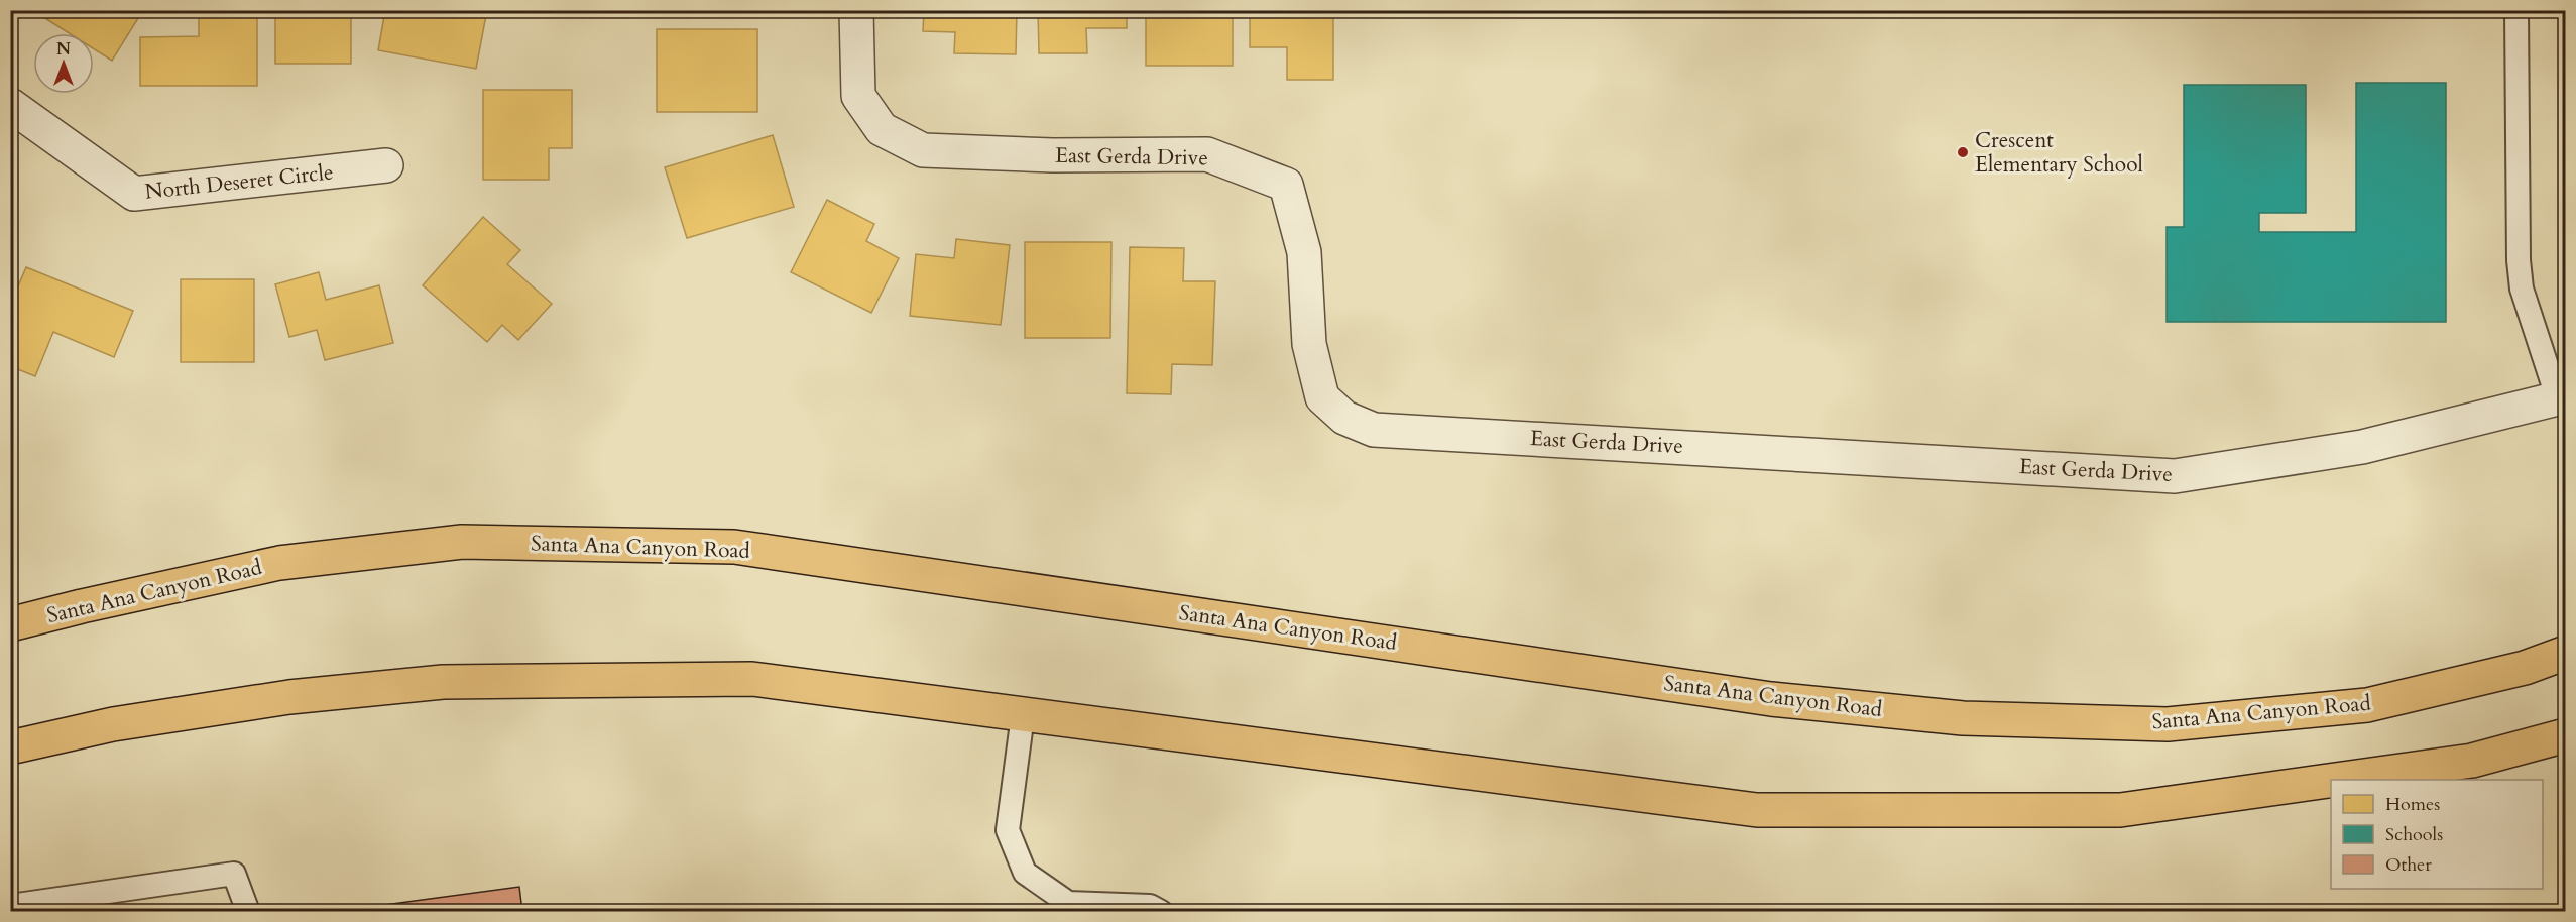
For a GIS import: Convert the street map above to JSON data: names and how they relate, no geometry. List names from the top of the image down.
{
  "streets": {
    "main road": ["Santa Ana Canyon Road"],
    "street": ["East Gerda Drive", "North Deseret Circle"]
  },
  "places": ["Crescent Elementary School"],
  "legend": ["Homes", "Schools", "Other"],
  "north": "top"
}
